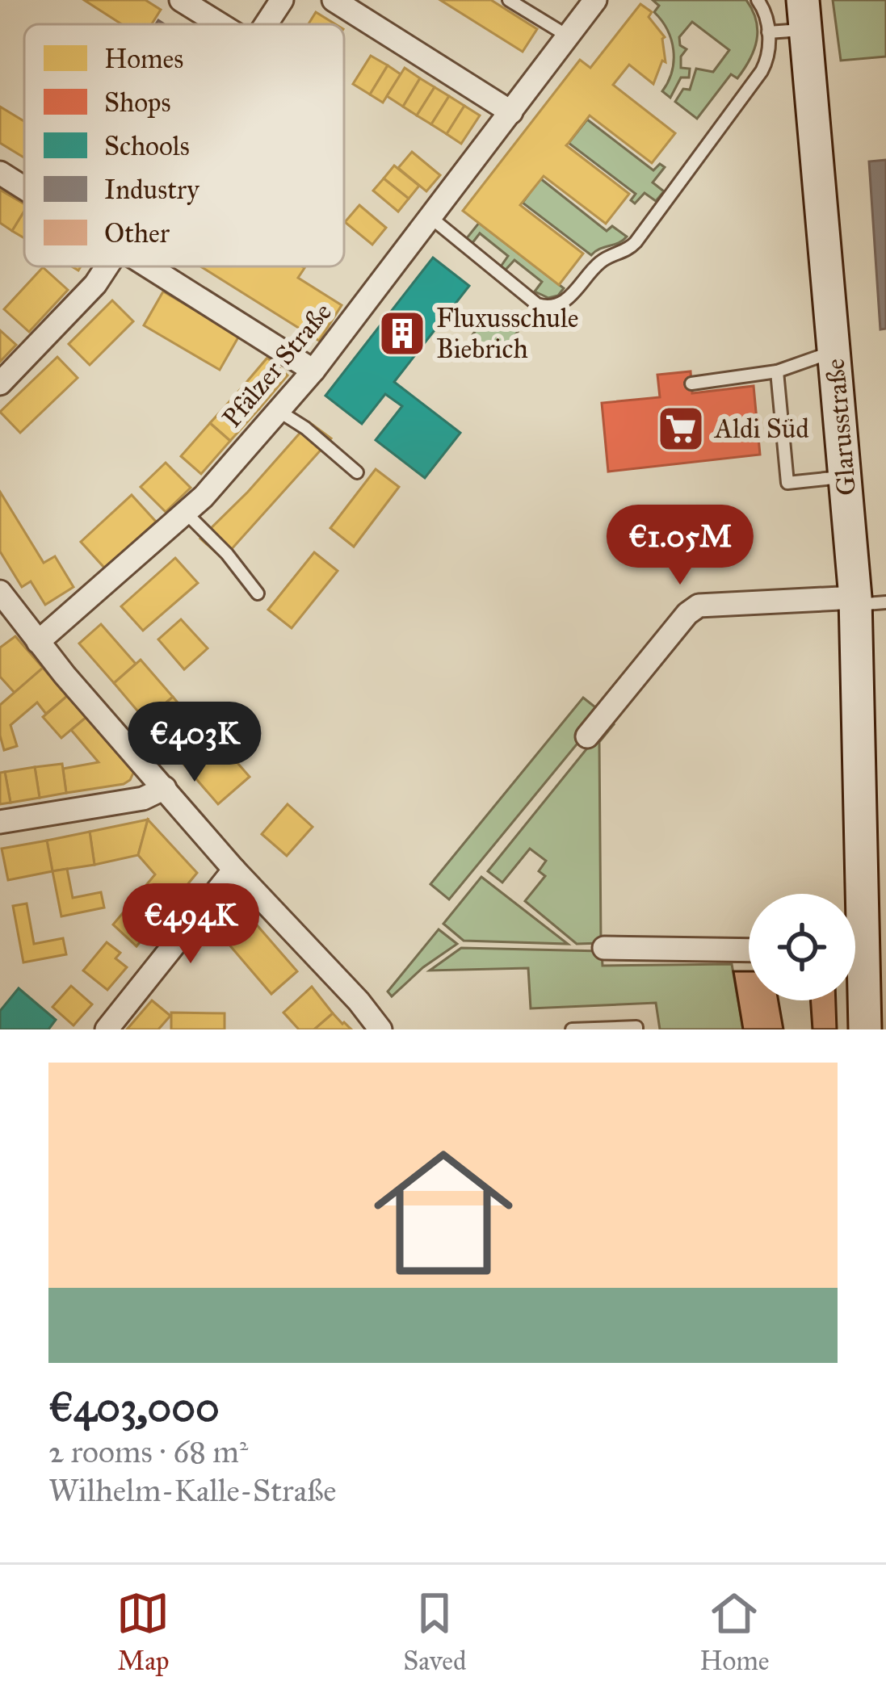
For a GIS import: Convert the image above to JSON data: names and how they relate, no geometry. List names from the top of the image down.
{
  "streets": {
    "street": ["Pfälzer Straße", "Glarusstraße"]
  },
  "places": {
    "building": ["Fluxusschule Biebrich"],
    "supermarket": ["Aldi Süd"]
  },
  "legend": [
    "Homes",
    "Shops",
    "Schools",
    "Industry",
    "Other"
  ],
  "page": {
    "price": ["€1.05M", "€403K", "€494K"],
    "list": [
      {
        "name": "€403,000",
        "note": "2 rooms · 68 m² · Wilhelm-Kalle-Straße"
      }
    ],
    "tabs": ["Map", "Saved", "Home"]
  }
}
